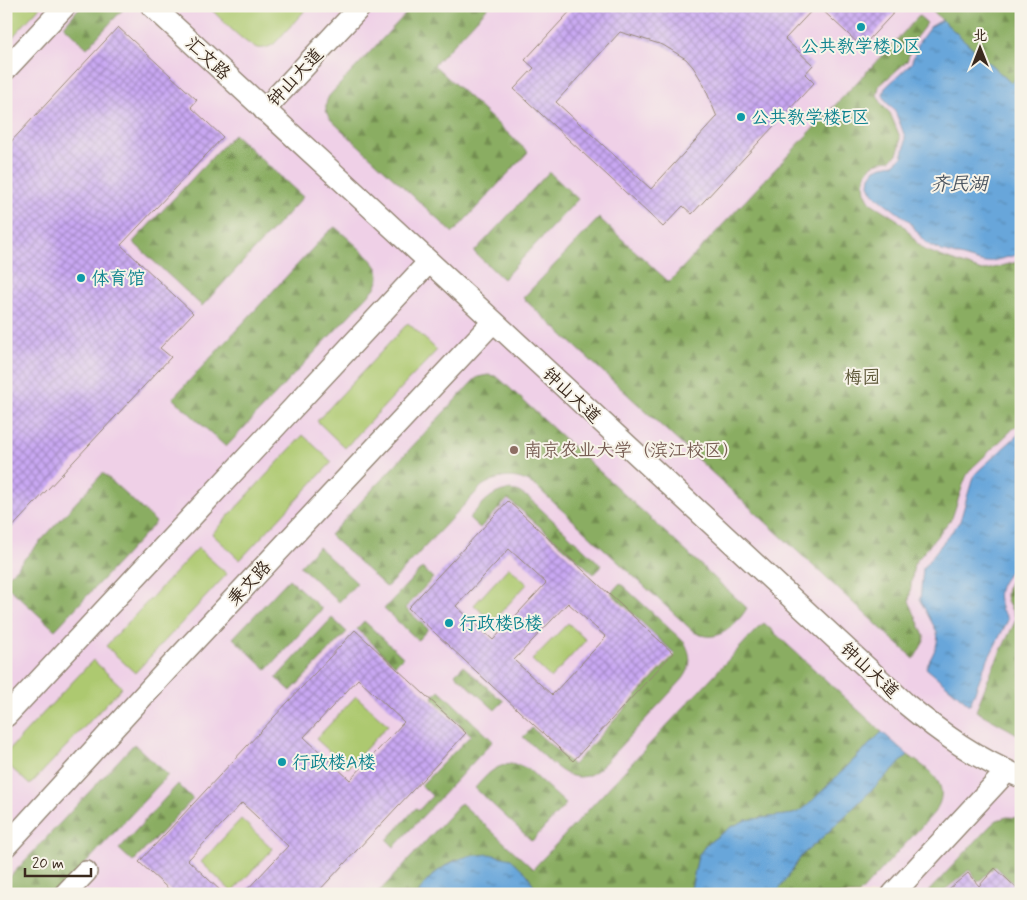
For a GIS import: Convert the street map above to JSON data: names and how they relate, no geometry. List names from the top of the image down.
{
  "streets": {
    "lane": ["汇文路", "钟山大道", "秉文路"]
  },
  "crossings": [
    ["汇文路", "钟山大道"],
    ["钟山大道", "秉文路"]
  ],
  "water": ["齐民湖"],
  "parks": ["梅园"],
  "places": [
    "公共教学楼D区",
    "公共教学楼E区",
    "体育馆",
    "南京农业大学（滨江校区）",
    "行政楼B楼",
    "行政楼A楼"
  ],
  "scale_bar": "20 m",
  "north": "top"
}
